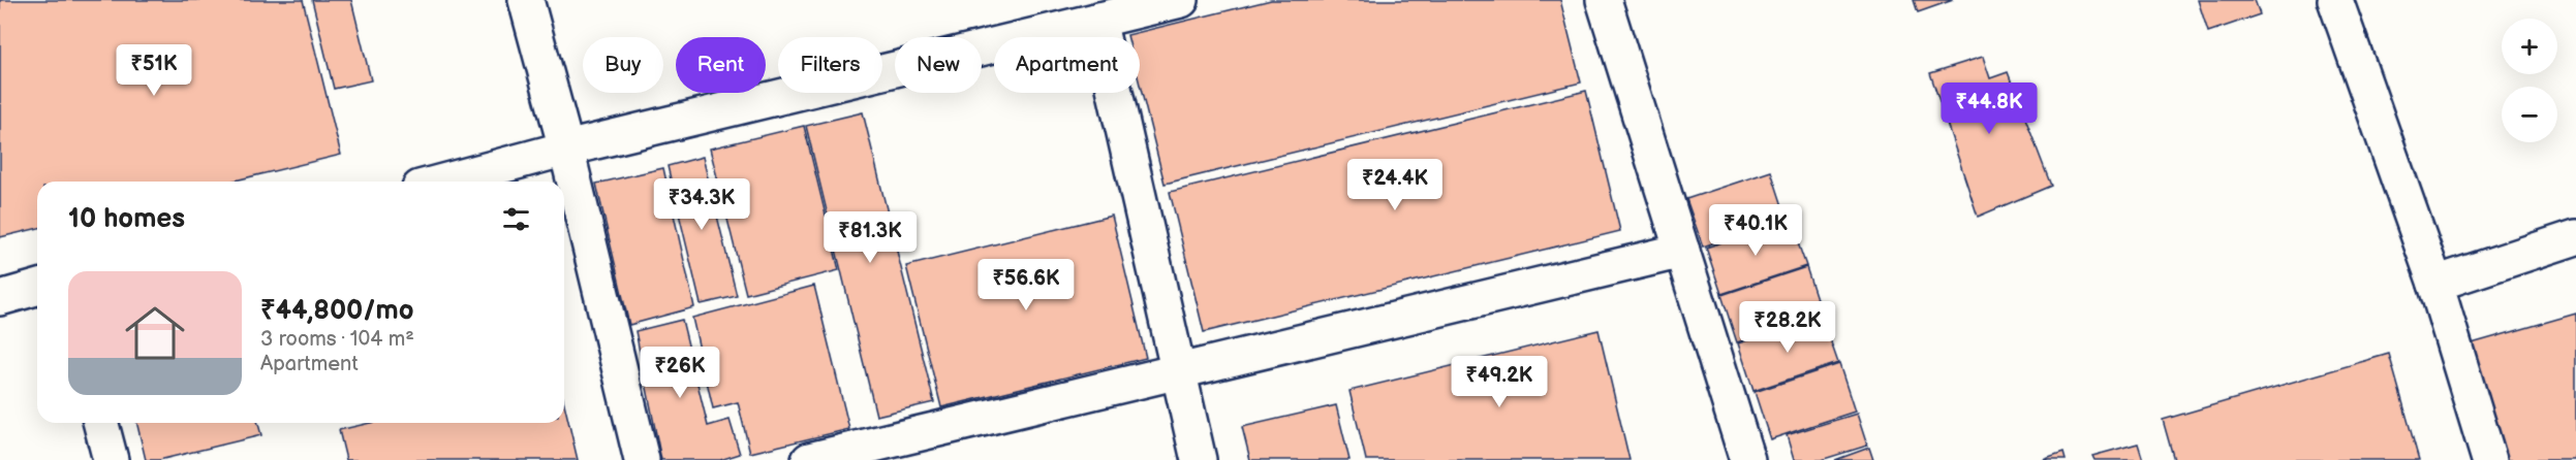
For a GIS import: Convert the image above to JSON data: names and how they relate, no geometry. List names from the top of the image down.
{
  "page": {
    "map_buttons": ["+", "−"],
    "chip": [
      "Buy",
      "Rent",
      "Filters",
      "New",
      "Apartment"
    ],
    "price": [
      "₹51K",
      "₹44.8K",
      "₹24.4K",
      "₹34.3K",
      "₹40.1K",
      "₹81.3K",
      "₹56.6K",
      "₹28.2K",
      "₹26K",
      "₹49.2K"
    ],
    "heading": "10 homes",
    "list": [
      {
        "name": "₹44,800/mo",
        "note": "3 rooms · 104 m² · Apartment"
      }
    ]
  }
}
